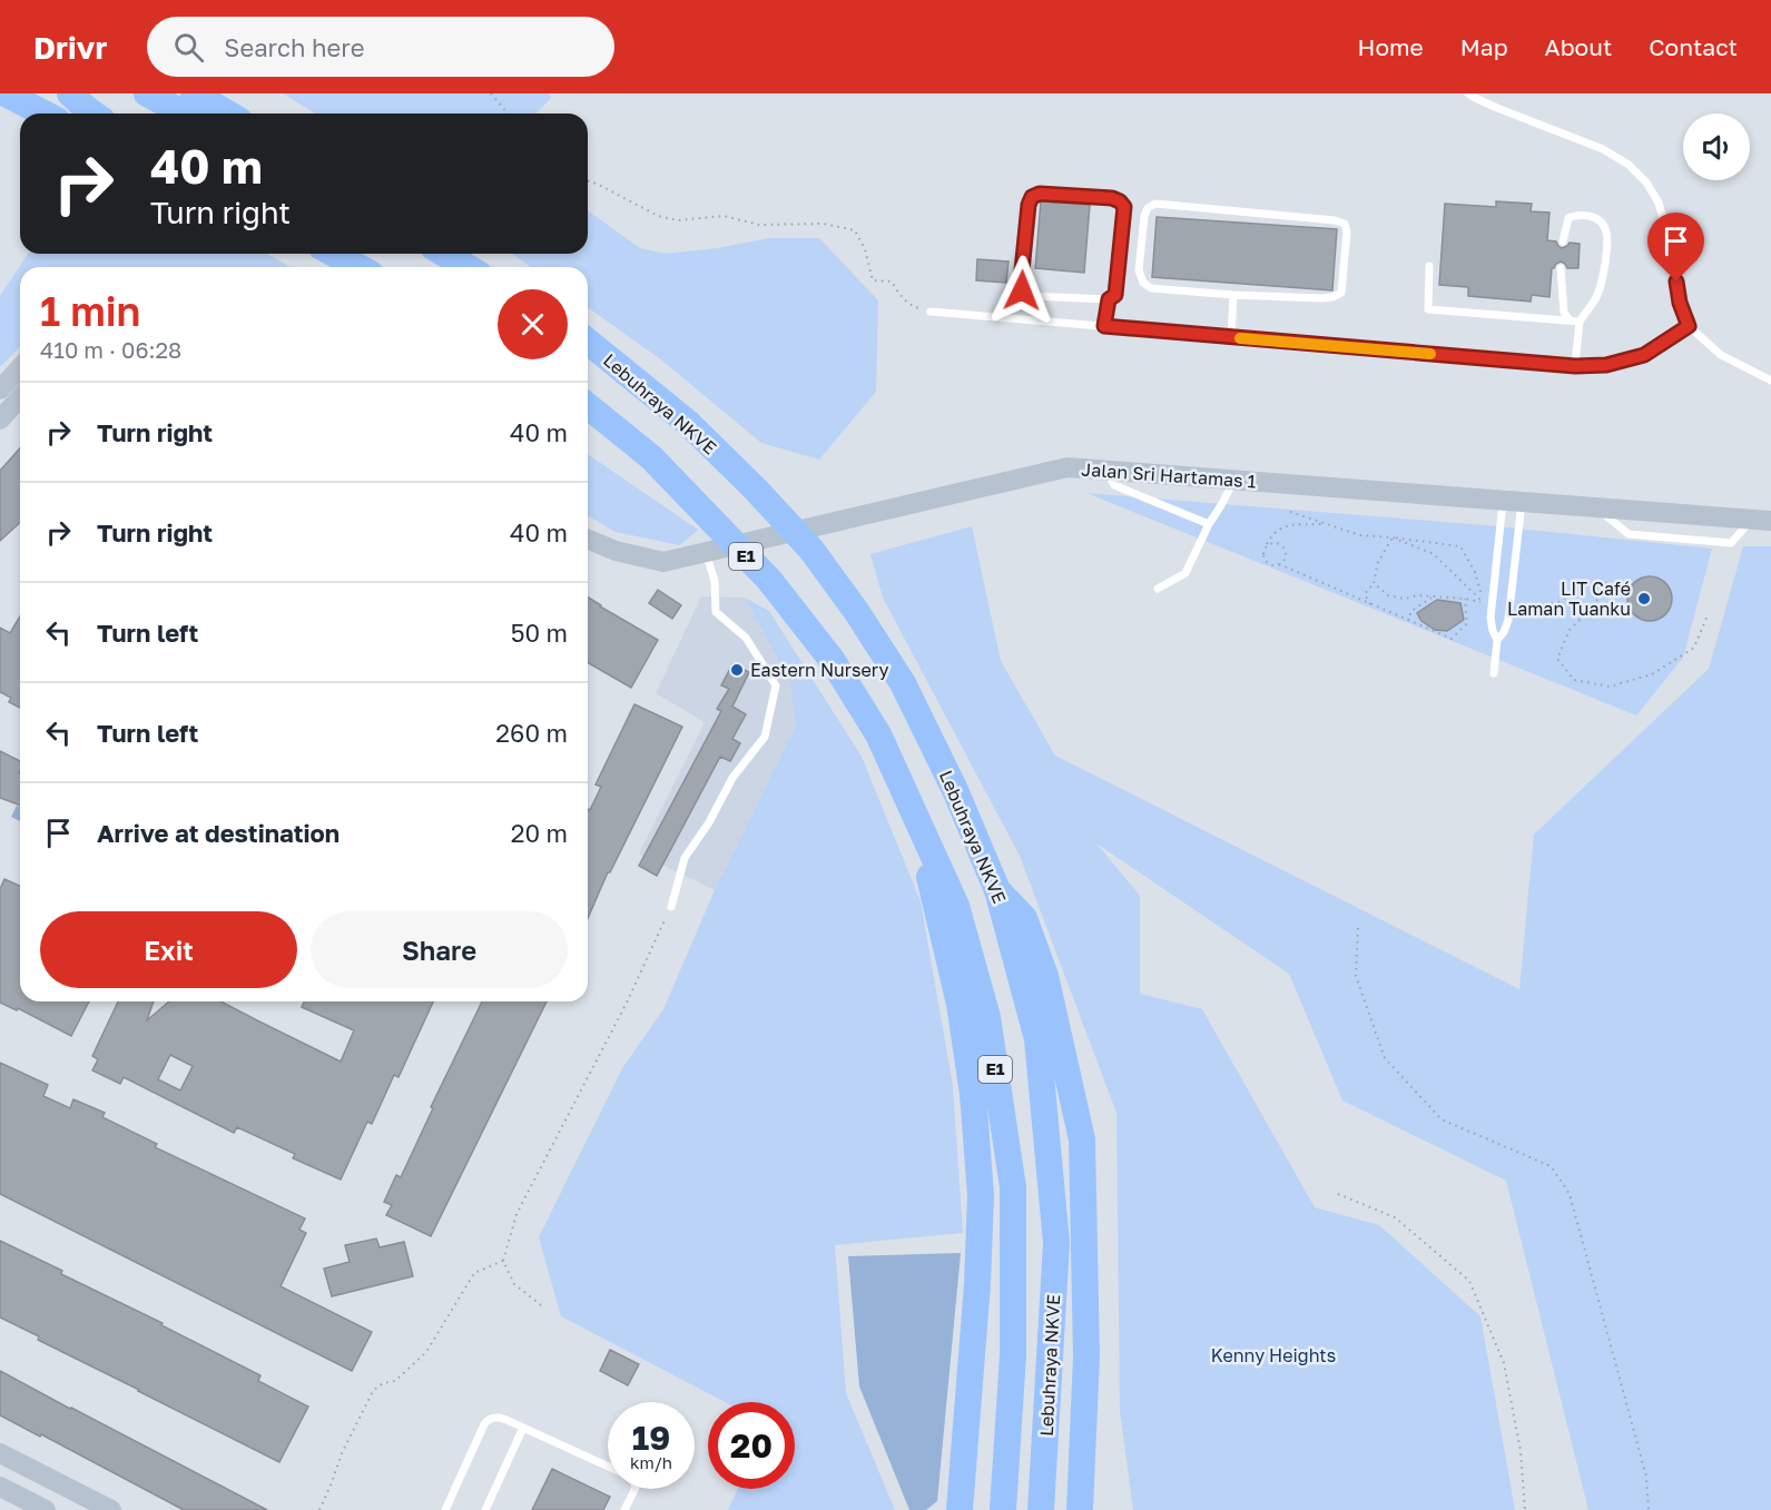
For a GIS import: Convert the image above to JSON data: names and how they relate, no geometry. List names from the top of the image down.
{
  "streets": {
    "highway": ["Lebuhraya NKVE", "E1"],
    "street": ["Jalan Sri Hartamas 1"]
  },
  "parks": ["Kenny Heights"],
  "places": ["LIT Café Laman Tuanku", "Eastern Nursery"],
  "page": {
    "header": "Drivr",
    "search": "Search here",
    "nav": [
      "Home",
      "Map",
      "About",
      "Contact"
    ],
    "turn": ["40 m", "Turn right"],
    "heading": ["1 min", "410 m · 06:28"],
    "list": [
      {
        "name": "Turn right",
        "value": "40 m"
      },
      {
        "name": "Turn right",
        "value": "40 m"
      },
      {
        "name": "Turn left",
        "value": "50 m"
      },
      {
        "name": "Turn left",
        "value": "260 m"
      },
      {
        "name": "Arrive at destination",
        "value": "20 m"
      }
    ],
    "buttons": ["Exit", "Share"],
    "speed": "19 km/h",
    "limit": "20"
  }
}
